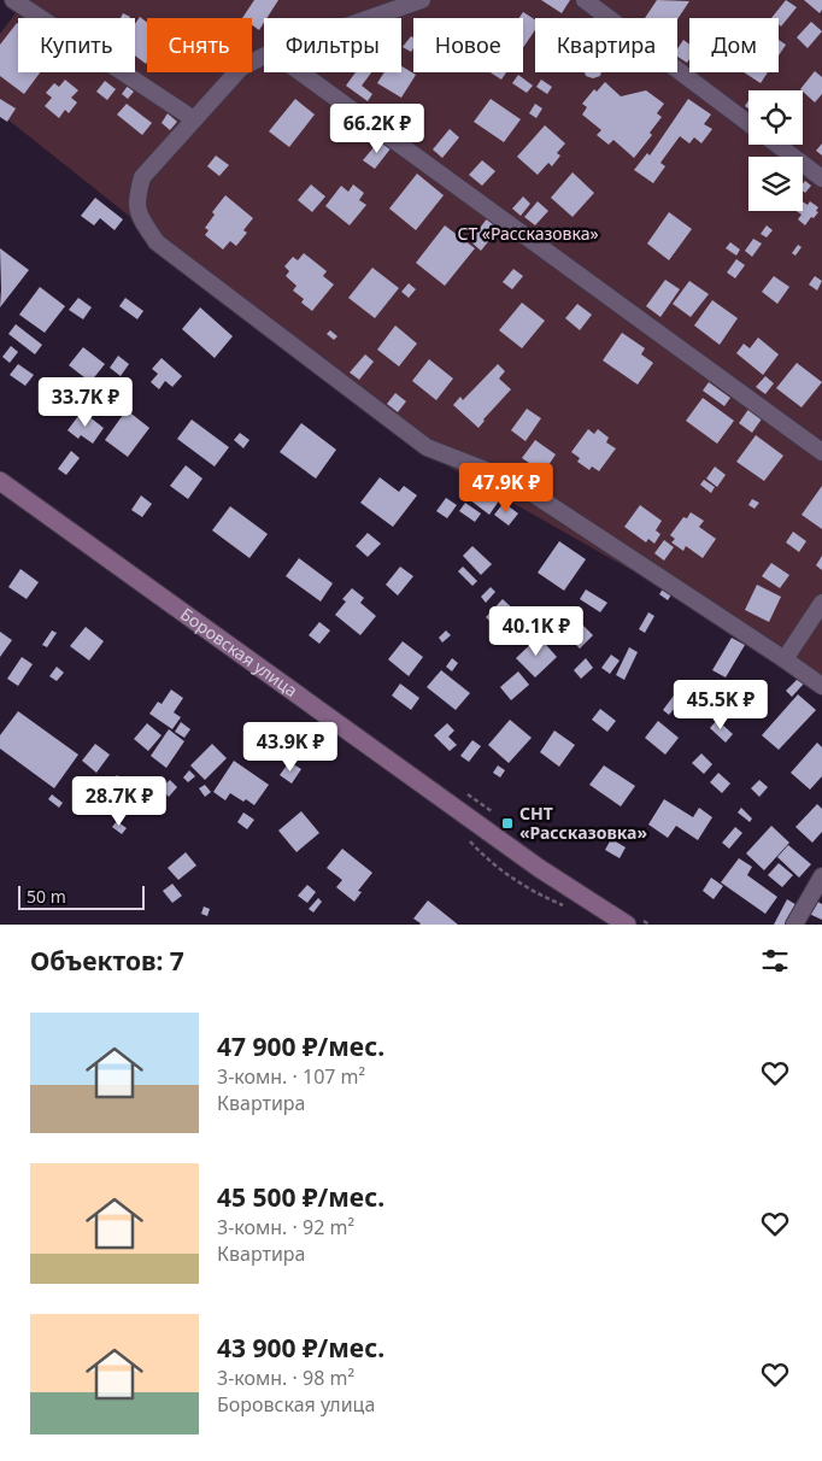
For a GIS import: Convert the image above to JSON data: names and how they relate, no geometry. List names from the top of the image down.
{
  "streets": {
    "street": ["Боровская улица"]
  },
  "parks": ["СТ «Рассказовка»"],
  "places": {
    "transit": ["СНТ «Рассказовка»"]
  },
  "scale_bar": "50 m",
  "page": {
    "chip": [
      "Купить",
      "Снять",
      "Фильтры",
      "Новое",
      "Квартира",
      "Дом"
    ],
    "price": [
      "66.2K ₽",
      "33.7K ₽",
      "47.9K ₽",
      "40.1K ₽",
      "45.5K ₽",
      "43.9K ₽",
      "28.7K ₽"
    ],
    "scale": "50 m",
    "heading": "Объектов: 7",
    "list": [
      {
        "name": "47 900 ₽/мес.",
        "note": "3-комн. · 107 m² · Квартира"
      },
      {
        "name": "45 500 ₽/мес.",
        "note": "3-комн. · 92 m² · Квартира"
      },
      {
        "name": "43 900 ₽/мес.",
        "note": "3-комн. · 98 m² · Боровская улица"
      }
    ]
  }
}
